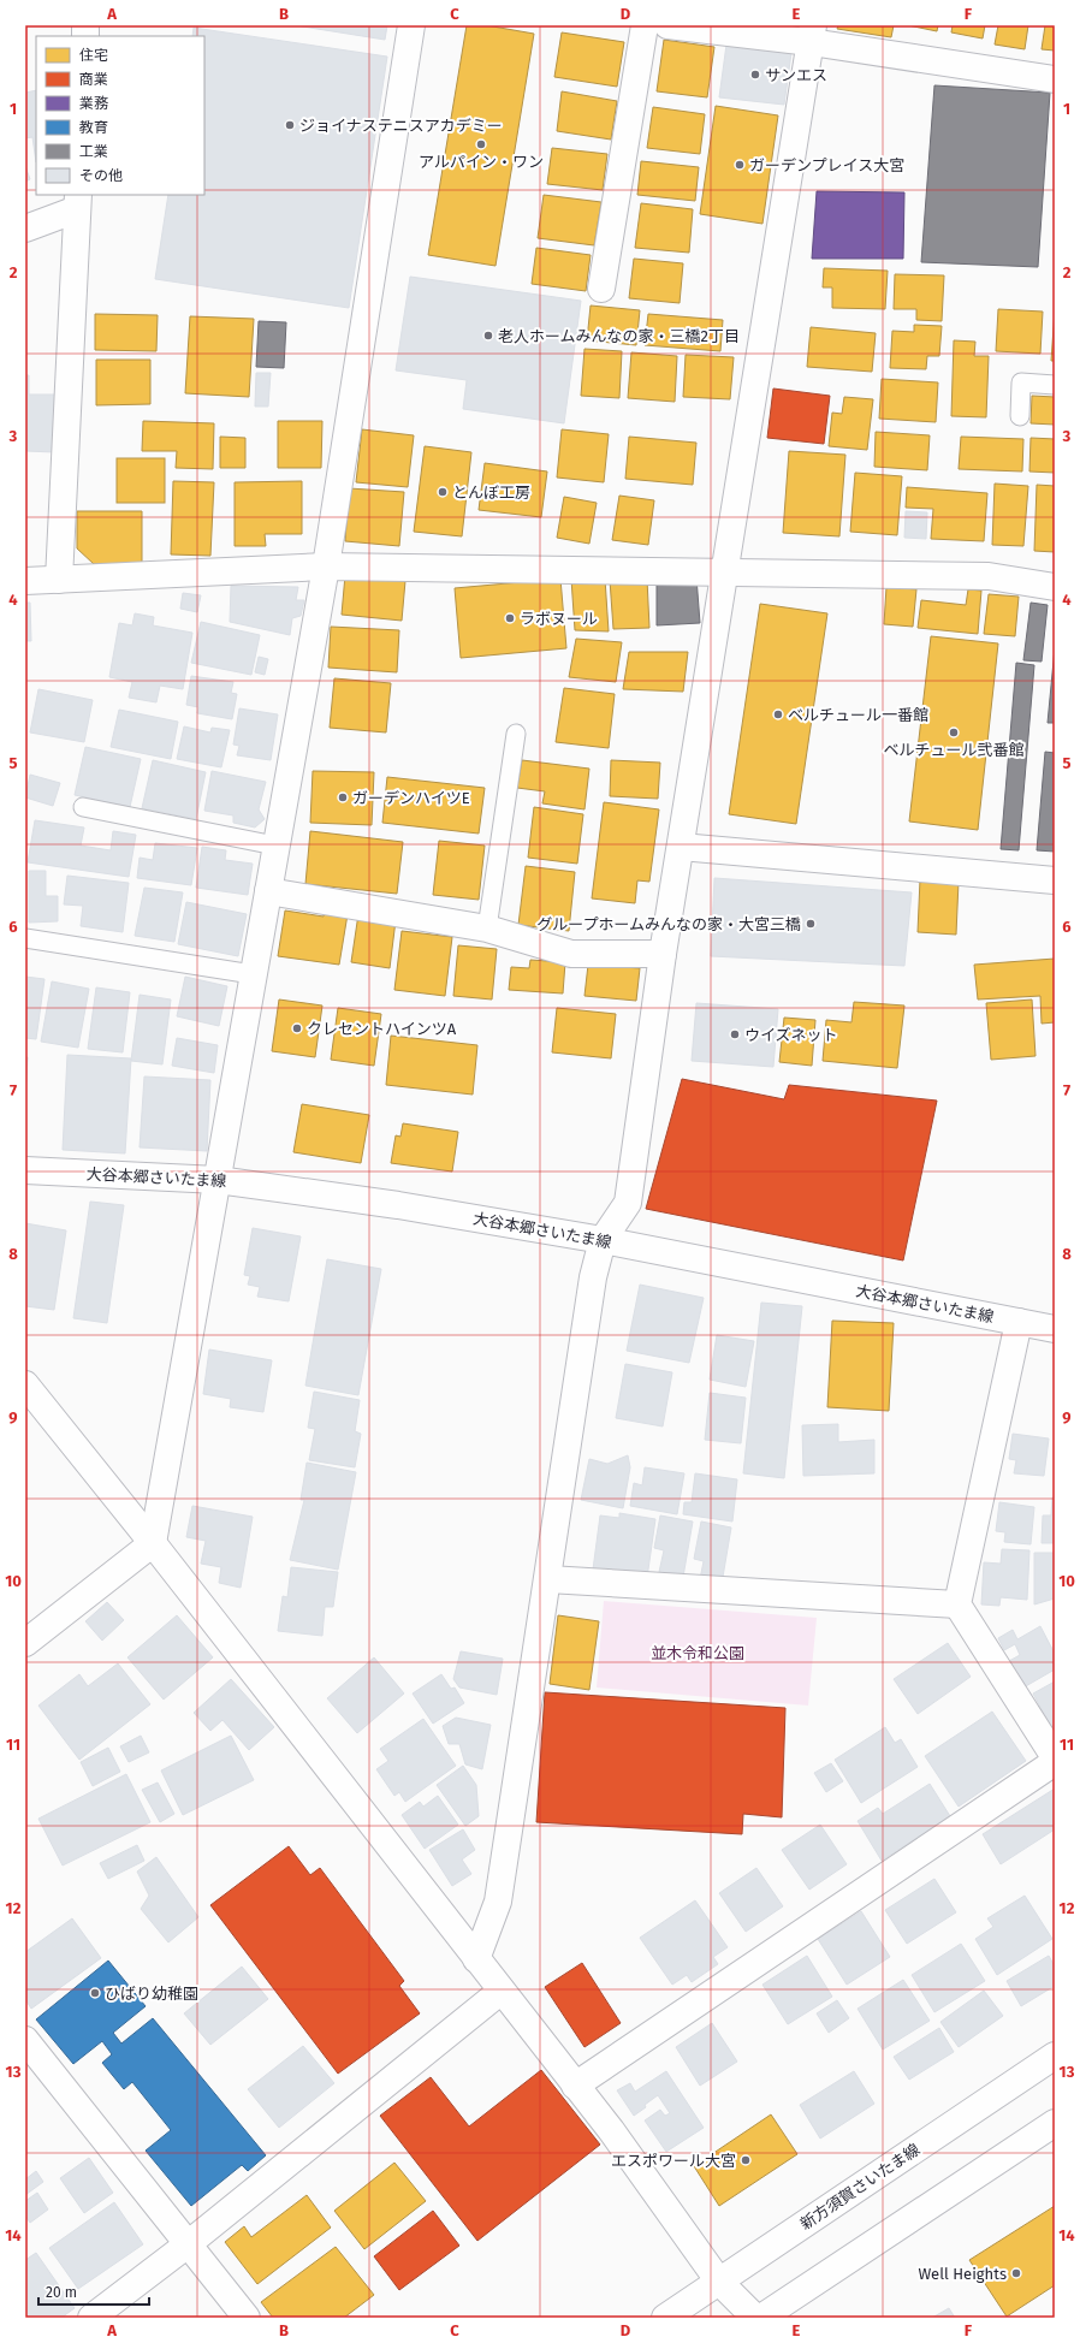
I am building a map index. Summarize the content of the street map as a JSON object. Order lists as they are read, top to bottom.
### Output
{
  "streets": {
    "street": ["大谷本郷さいたま線", "新方須賀さいたま線"]
  },
  "parks": ["並木令和公園"],
  "places": [
    "サンエス",
    "ジョイナステニスアカデミー",
    "アルパイン・ワン",
    "ガーデンプレイス大宮",
    "老人ホームみんなの家・三橋2丁目",
    "とんぼ工房",
    "ラボヌール",
    "ベルチュール一番館",
    "ベルチュール弐番館",
    "ガーデンハイツE",
    "グループホームみんなの家・大宮三橋",
    "クレセントハインツA",
    "ウイズネット",
    "ひばり幼稚園",
    "エスポワール大宮",
    "Well Heights"
  ],
  "legend": [
    "住宅",
    "商業",
    "業務",
    "教育",
    "工業",
    "その他"
  ],
  "scale_bar": "20 m",
  "grid": {
    "columns": [
      "A",
      "B",
      "C",
      "D",
      "E",
      "F"
    ],
    "rows": [
      "1",
      "2",
      "3",
      "4",
      "5",
      "6",
      "7",
      "8",
      "9",
      "10",
      "11",
      "12",
      "13",
      "14"
    ]
  }
}
